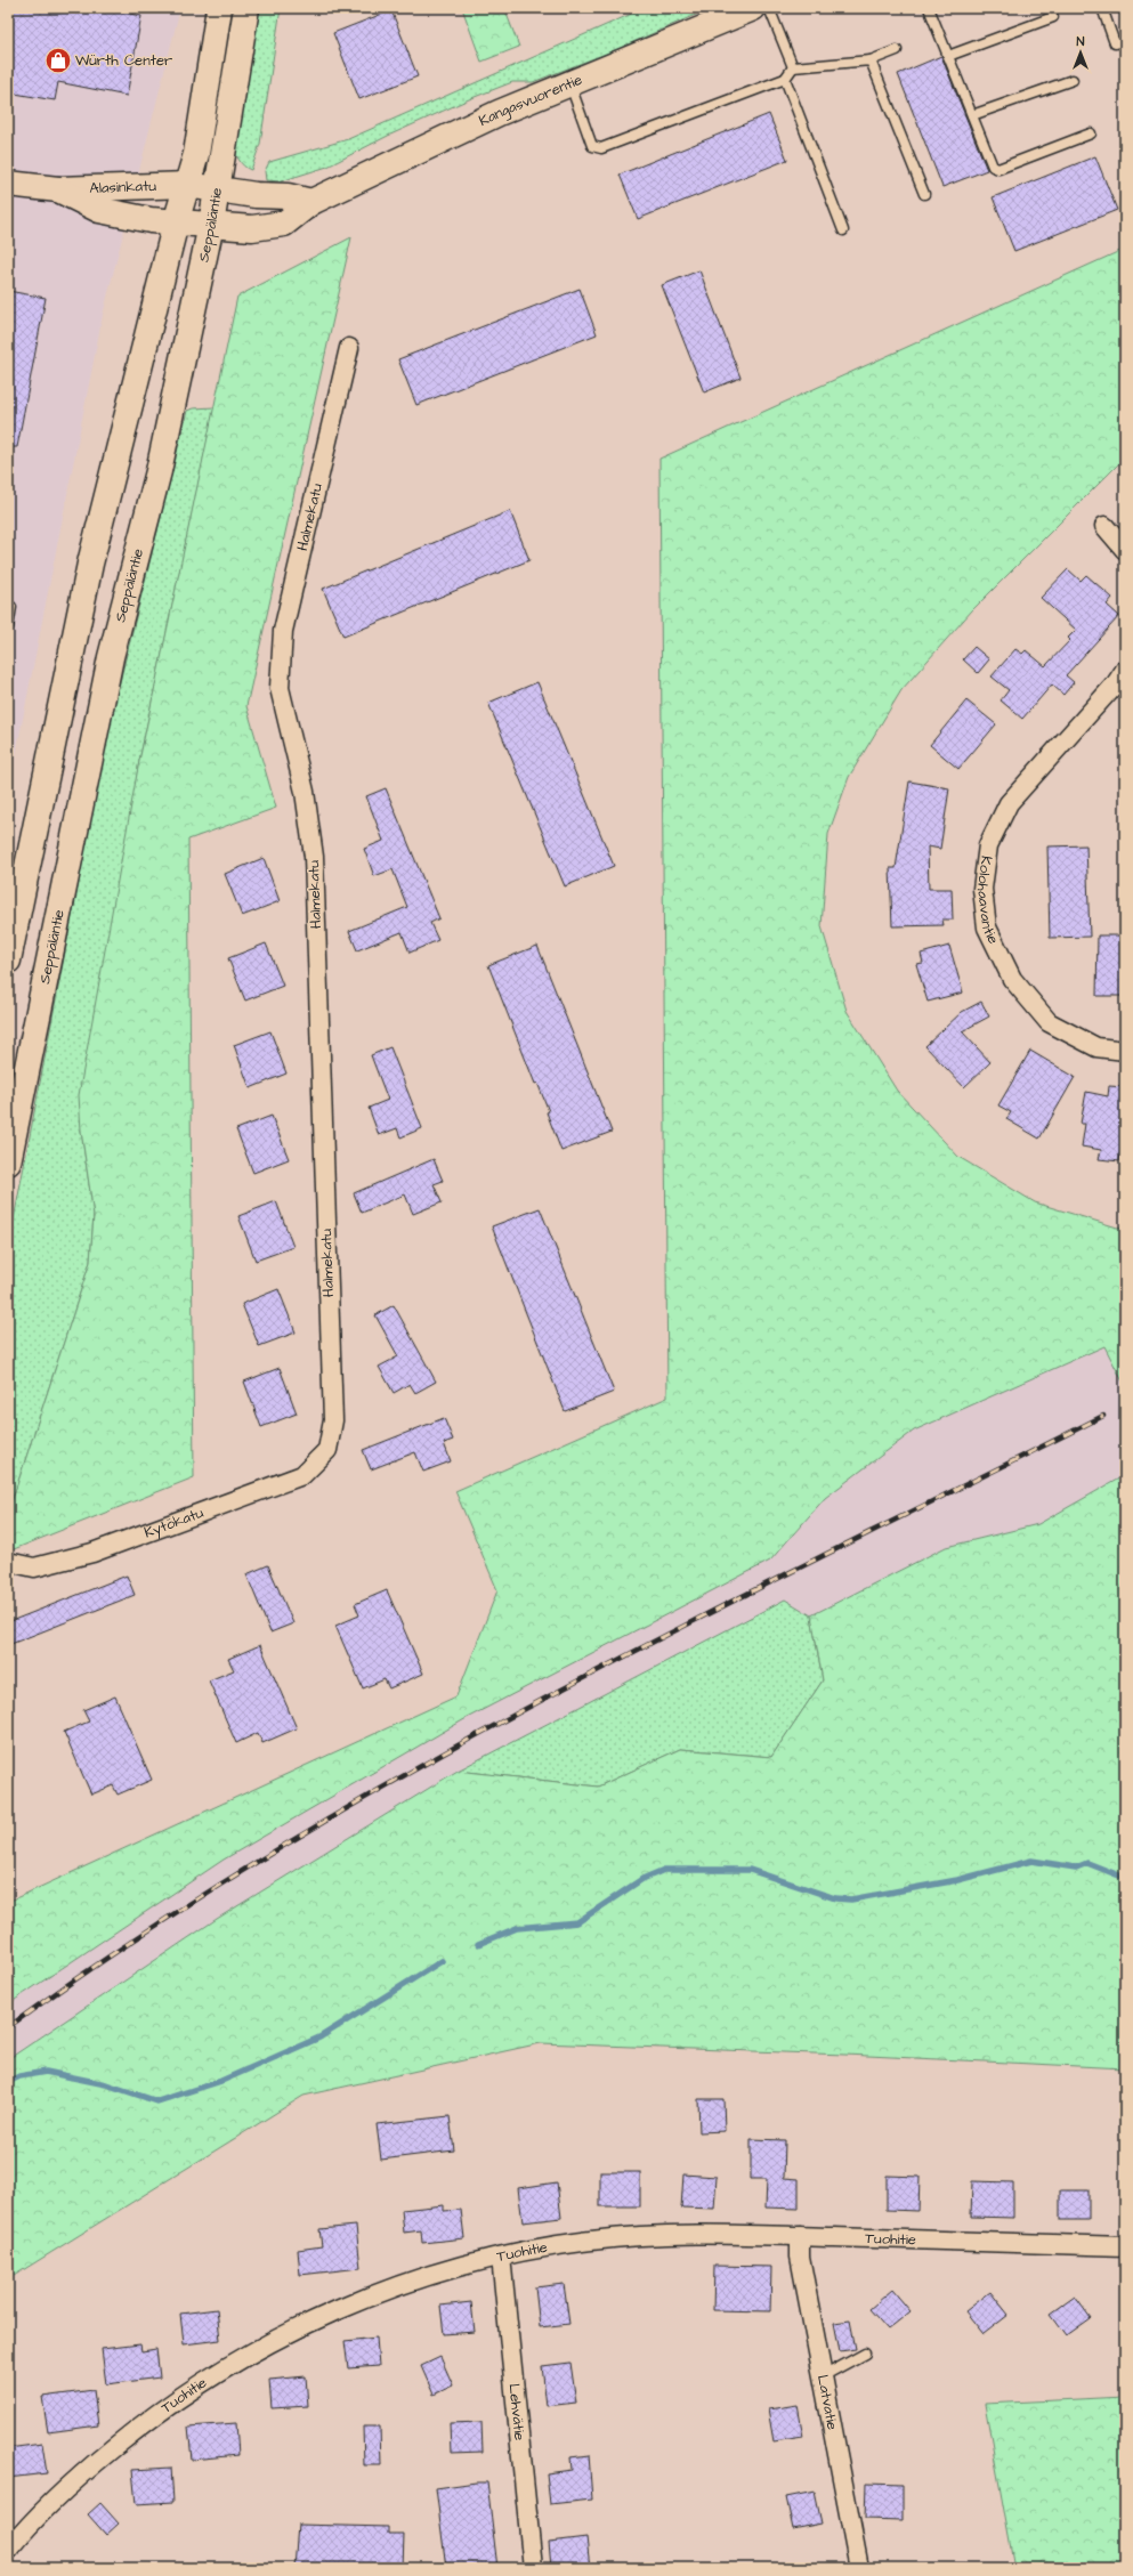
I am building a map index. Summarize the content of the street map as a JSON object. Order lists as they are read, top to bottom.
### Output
{
  "streets": {
    "main road": ["Kangasvuorentie", "Alasinkatu", "Seppäläntie"],
    "street": [
      "Halmekatu",
      "Kolohaavantie",
      "Kytökatu",
      "Tuohitie",
      "Latvatie",
      "Lehvätie"
    ]
  },
  "crossings": [
    ["Kangasvuorentie", "Alasinkatu"],
    ["Kangasvuorentie", "Seppäläntie"],
    ["Alasinkatu", "Seppäläntie"],
    ["Halmekatu", "Kytökatu"],
    ["Tuohitie", "Latvatie"],
    ["Tuohitie", "Lehvätie"]
  ],
  "places": {
    "shop": ["Würth Center"]
  },
  "north": "top"
}
